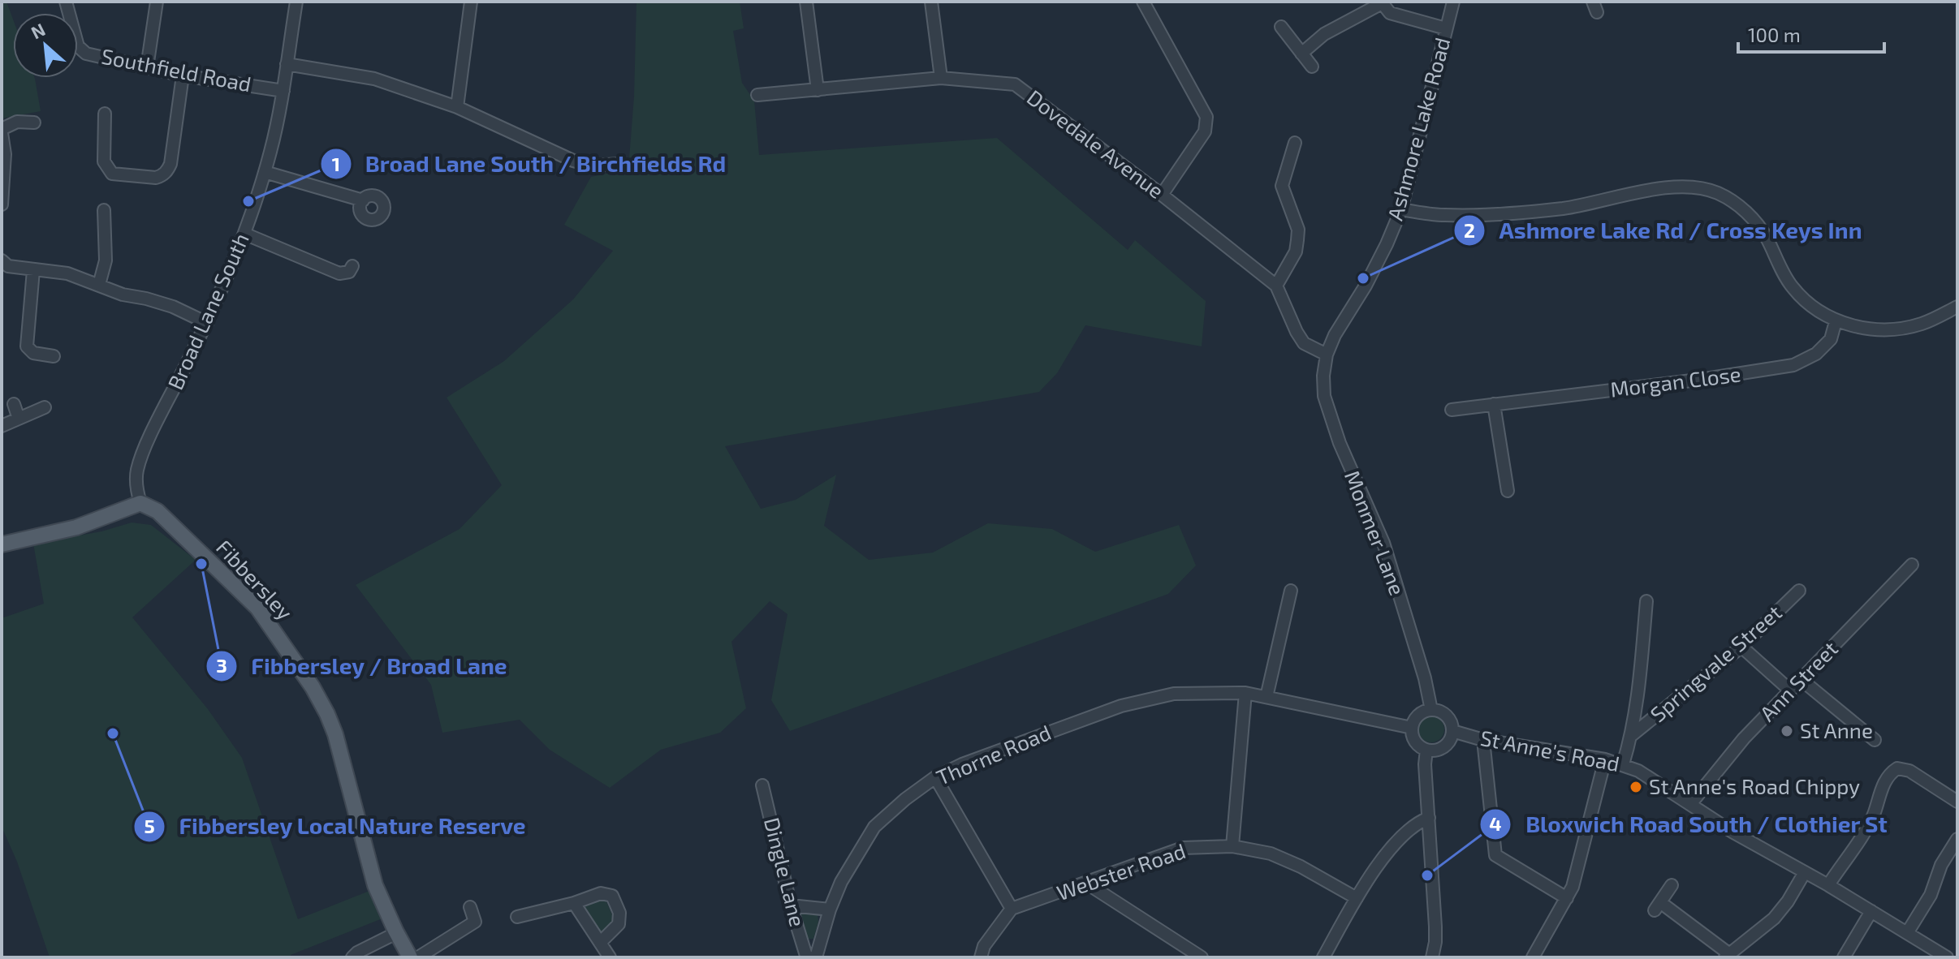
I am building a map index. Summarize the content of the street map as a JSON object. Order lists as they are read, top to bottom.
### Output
{
  "streets": {
    "main road": ["Fibbersley"],
    "street": [
      "Southfield Road",
      "Ashmore Lake Road",
      "Dovedale Avenue",
      "Broad Lane South",
      "Morgan Close",
      "Monmer Lane",
      "Springvale Street",
      "Ann Street",
      "St Anne's Road",
      "Thorne Road",
      "Dingle Lane",
      "Webster Road"
    ]
  },
  "crossings": [
    ["Southfield Road", "Broad Lane South"],
    ["Ashmore Lake Road", "Dovedale Avenue"],
    ["Ashmore Lake Road", "Monmer Lane"],
    ["Broad Lane South", "Fibbersley"],
    ["Monmer Lane", "St Anne's Road"],
    ["Monmer Lane", "Thorne Road"],
    ["Ann Street", "St Anne's Road"],
    ["St Anne's Road", "Thorne Road"]
  ],
  "places": [
    "Broad Lane South / Birchfields Rd",
    "Ashmore Lake Rd / Cross Keys Inn",
    "Fibbersley / Broad Lane",
    "St Anne",
    "Fibbersley Local Nature Reserve",
    "St Anne's Road Chippy",
    "Bloxwich Road South / Clothier St"
  ],
  "scale_bar": "100 m",
  "north": "top left"
}
